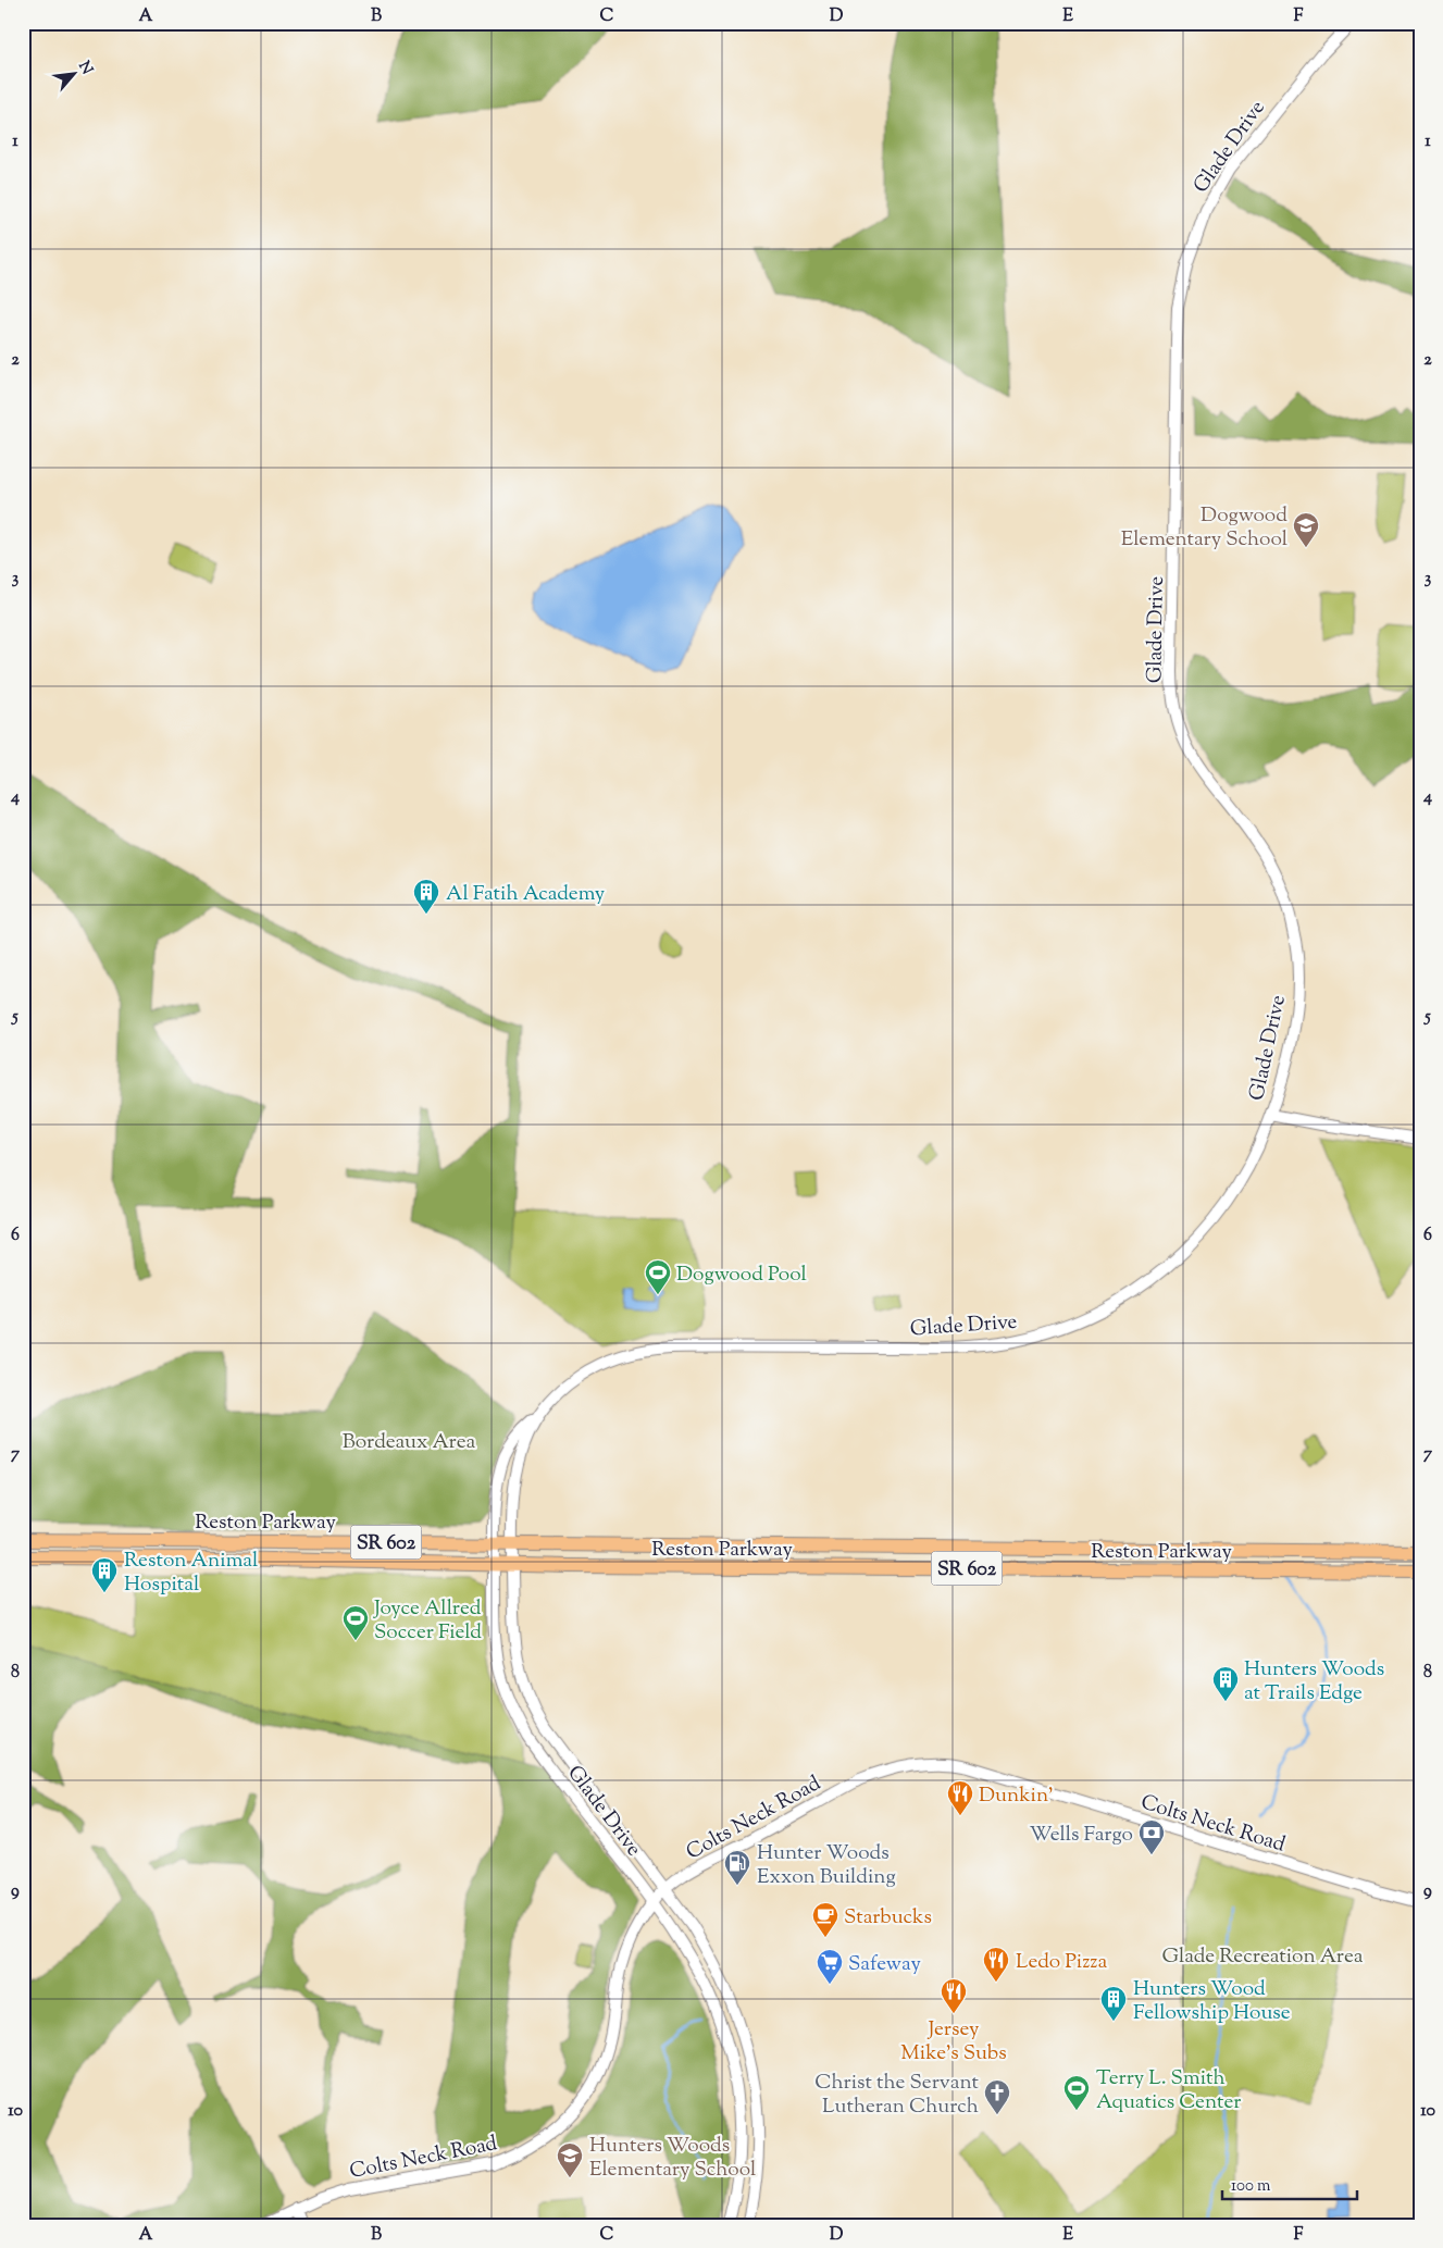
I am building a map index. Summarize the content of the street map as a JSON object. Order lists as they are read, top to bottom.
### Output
{
  "streets": {
    "main road": ["Reston Parkway", "SR 602"],
    "street": ["Glade Drive", "Colts Neck Road"]
  },
  "crossings": [
    ["Glade Drive", "Reston Parkway"],
    ["Glade Drive", "Colts Neck Road"]
  ],
  "parks": ["Bordeaux Area", "Glade Recreation Area"],
  "places": {
    "school or university": ["Dogwood Elementary School", "Hunters Woods Elementary School"],
    "building": [
      "Al Fatih Academy",
      "Reston Animal Hospital",
      "Hunters Woods at Trails Edge",
      "Hunters Wood Fellowship House"
    ],
    "sports": ["Dogwood Pool", "Joyce Allred Soccer Field", "Terry L. Smith Aquatics Center"],
    "restaurant": ["Dunkin'", "Ledo Pizza", "Jersey Mike's Subs"],
    "bank": ["Wells Fargo"],
    "fuel station": ["Hunter Woods Exxon Building"],
    "cafe": ["Starbucks"],
    "supermarket": ["Safeway"],
    "church": ["Christ the Servant Lutheran Church"]
  },
  "scale_bar": "100 m",
  "north": "top right",
  "grid": {
    "columns": [
      "A",
      "B",
      "C",
      "D",
      "E",
      "F"
    ],
    "rows": [
      "1",
      "2",
      "3",
      "4",
      "5",
      "6",
      "7",
      "8",
      "9",
      "10"
    ]
  }
}
